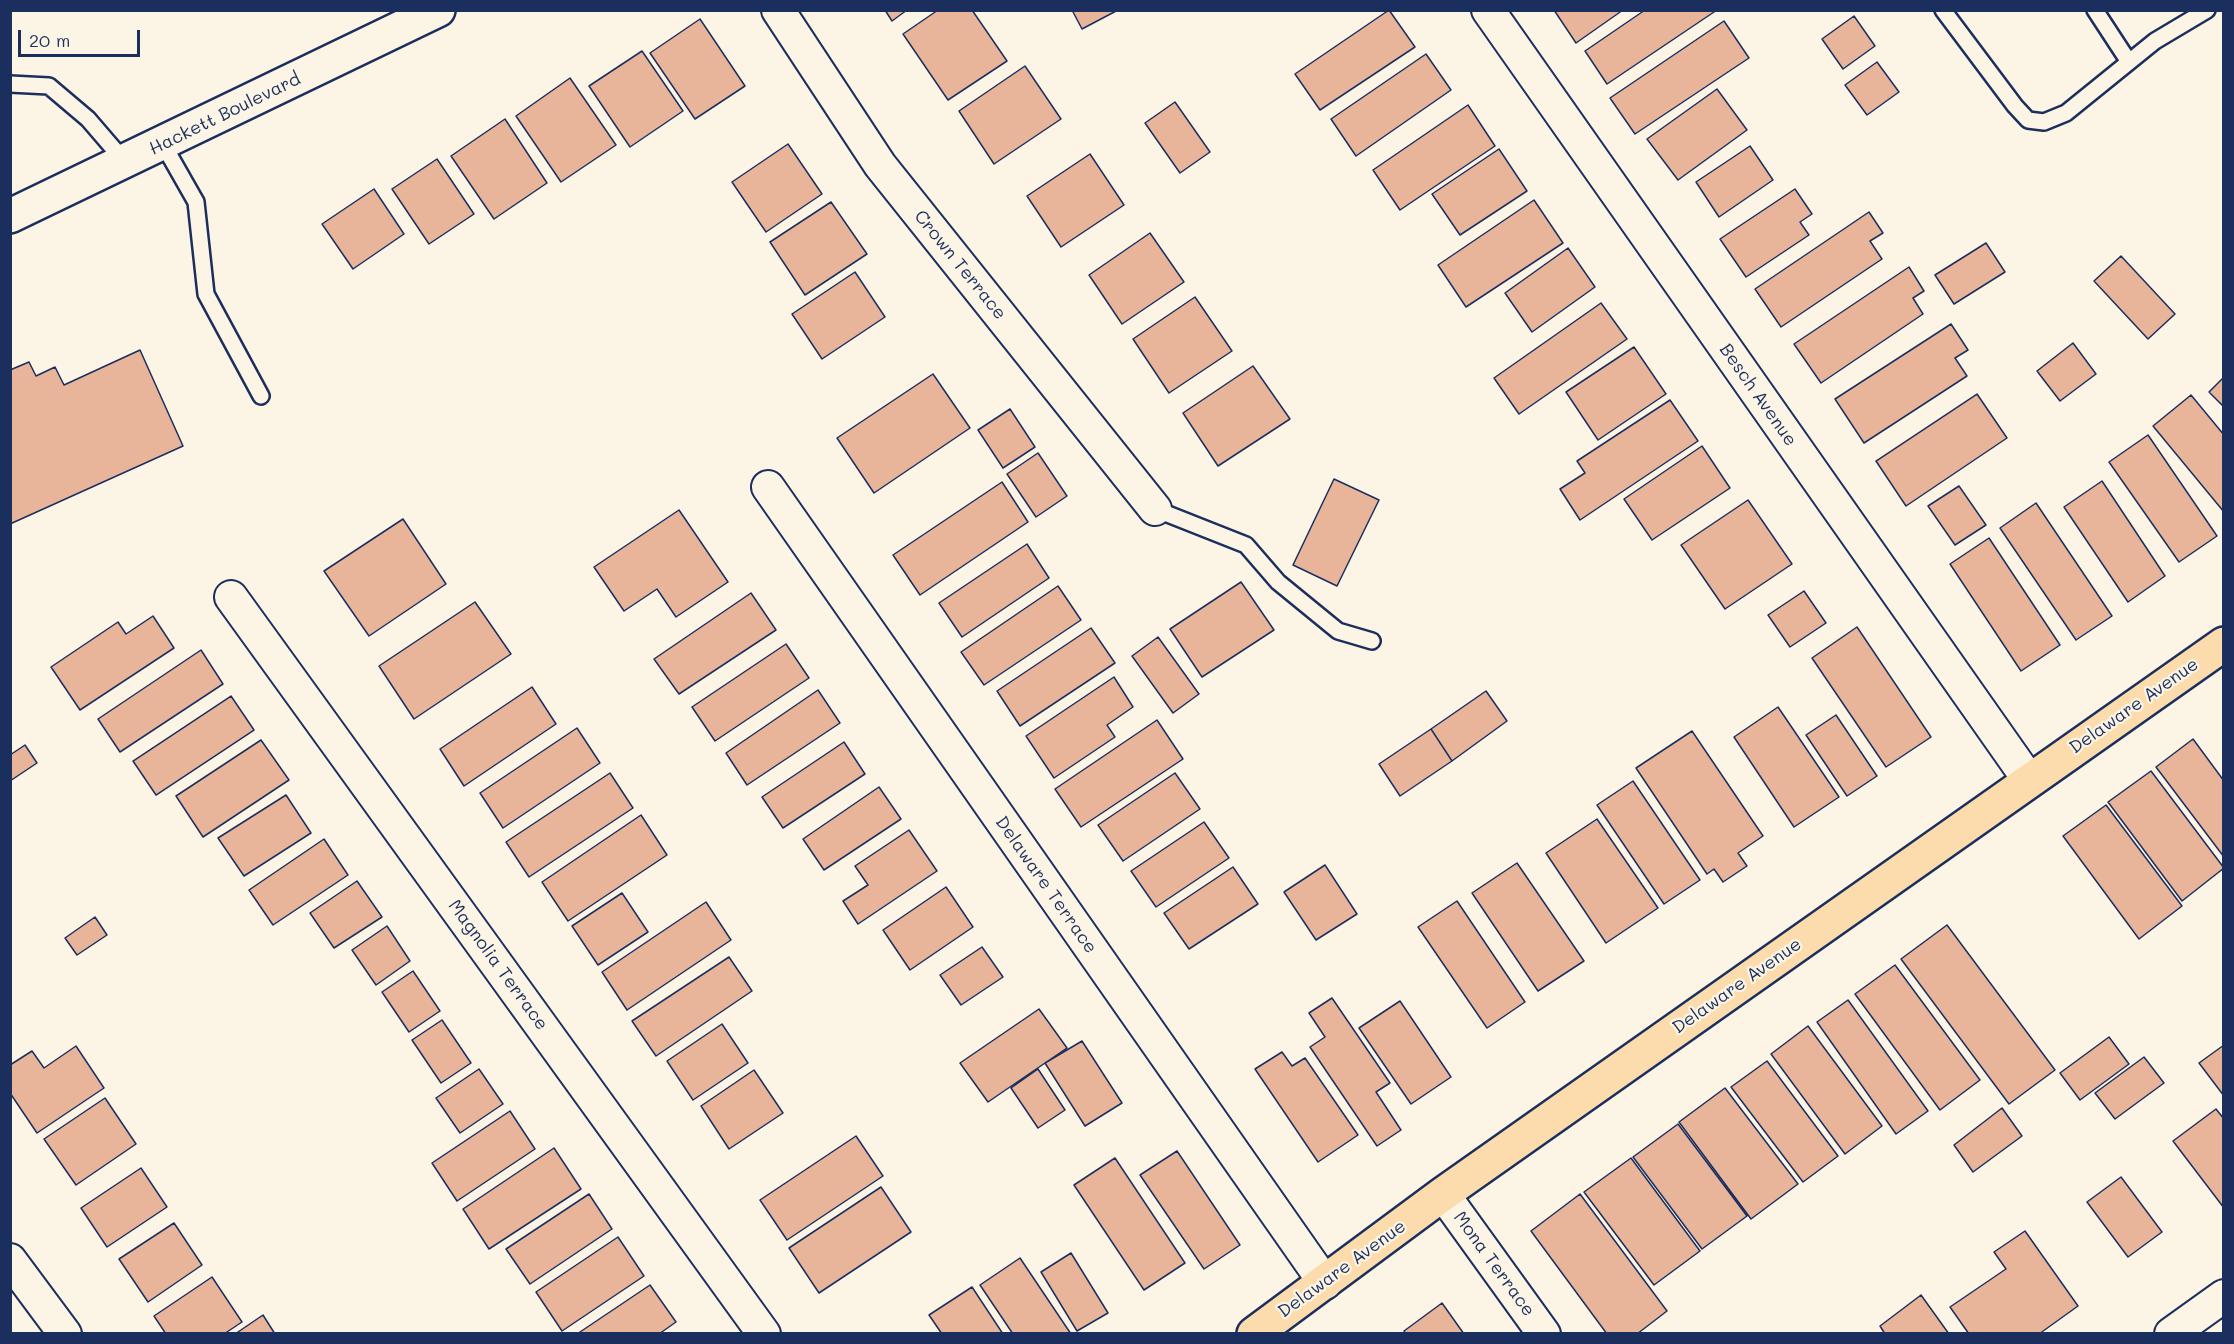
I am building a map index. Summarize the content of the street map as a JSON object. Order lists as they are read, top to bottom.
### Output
{
  "streets": {
    "main road": ["Delaware Avenue"],
    "street": [
      "Hackett Boulevard",
      "Crown Terrace",
      "Besch Avenue",
      "Delaware Terrace",
      "Magnolia Terrace",
      "Mona Terrace"
    ]
  },
  "crossings": [
    ["Besch Avenue", "Delaware Avenue"],
    ["Delaware Avenue", "Delaware Terrace"],
    ["Delaware Avenue", "Mona Terrace"]
  ],
  "scale_bar": "20 m"
}
